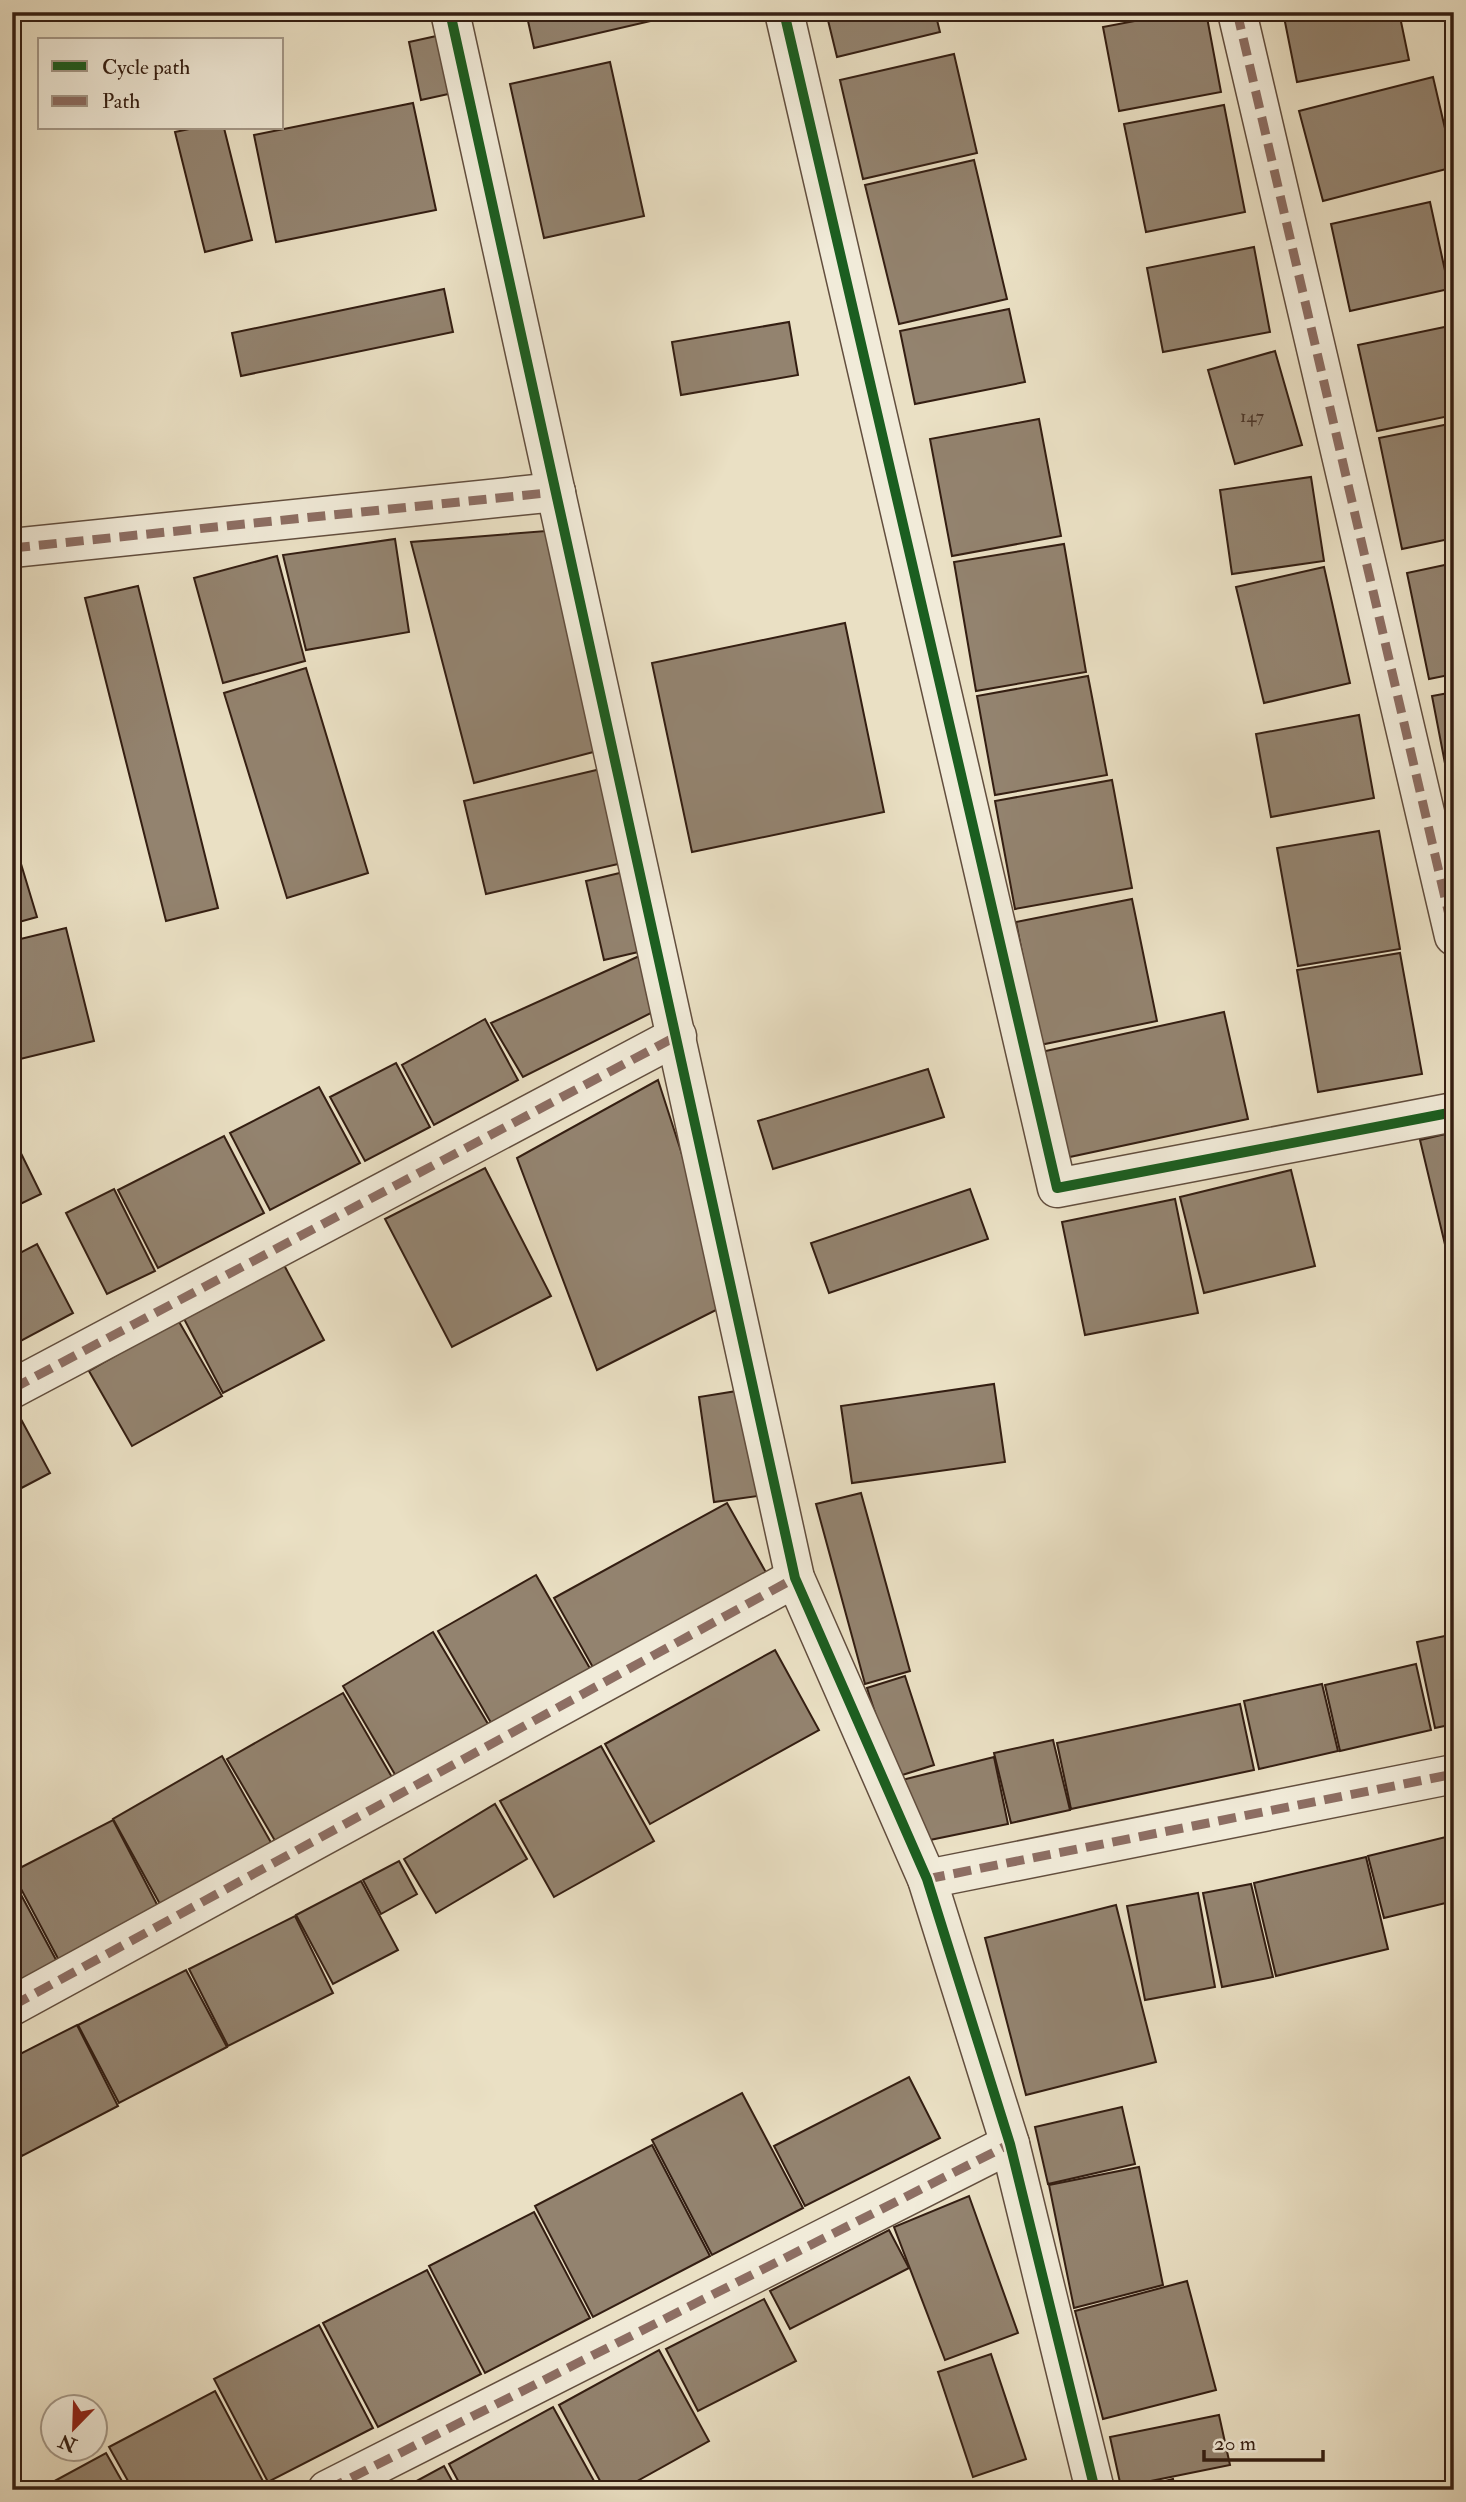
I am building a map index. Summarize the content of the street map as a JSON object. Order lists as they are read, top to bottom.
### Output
{
  "house_numbers": ["147"],
  "legend": ["Cycle path", "Path"],
  "scale_bar": "20 m",
  "north": "bottom left"
}
